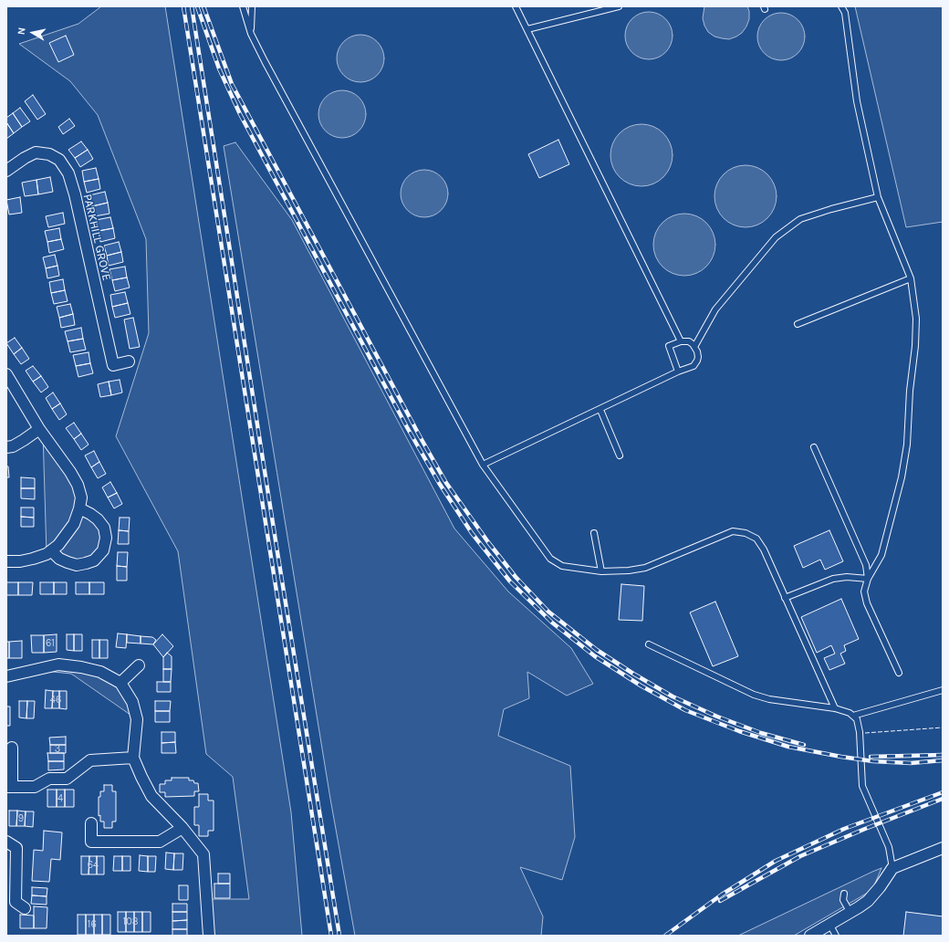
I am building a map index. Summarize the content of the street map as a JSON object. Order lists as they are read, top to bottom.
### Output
{
  "streets": {
    "street": ["PARKHILL GROVE"]
  },
  "house_numbers": [
    "61",
    "46",
    "3",
    "4",
    "9",
    "64",
    "108",
    "116"
  ],
  "north": "left"
}
